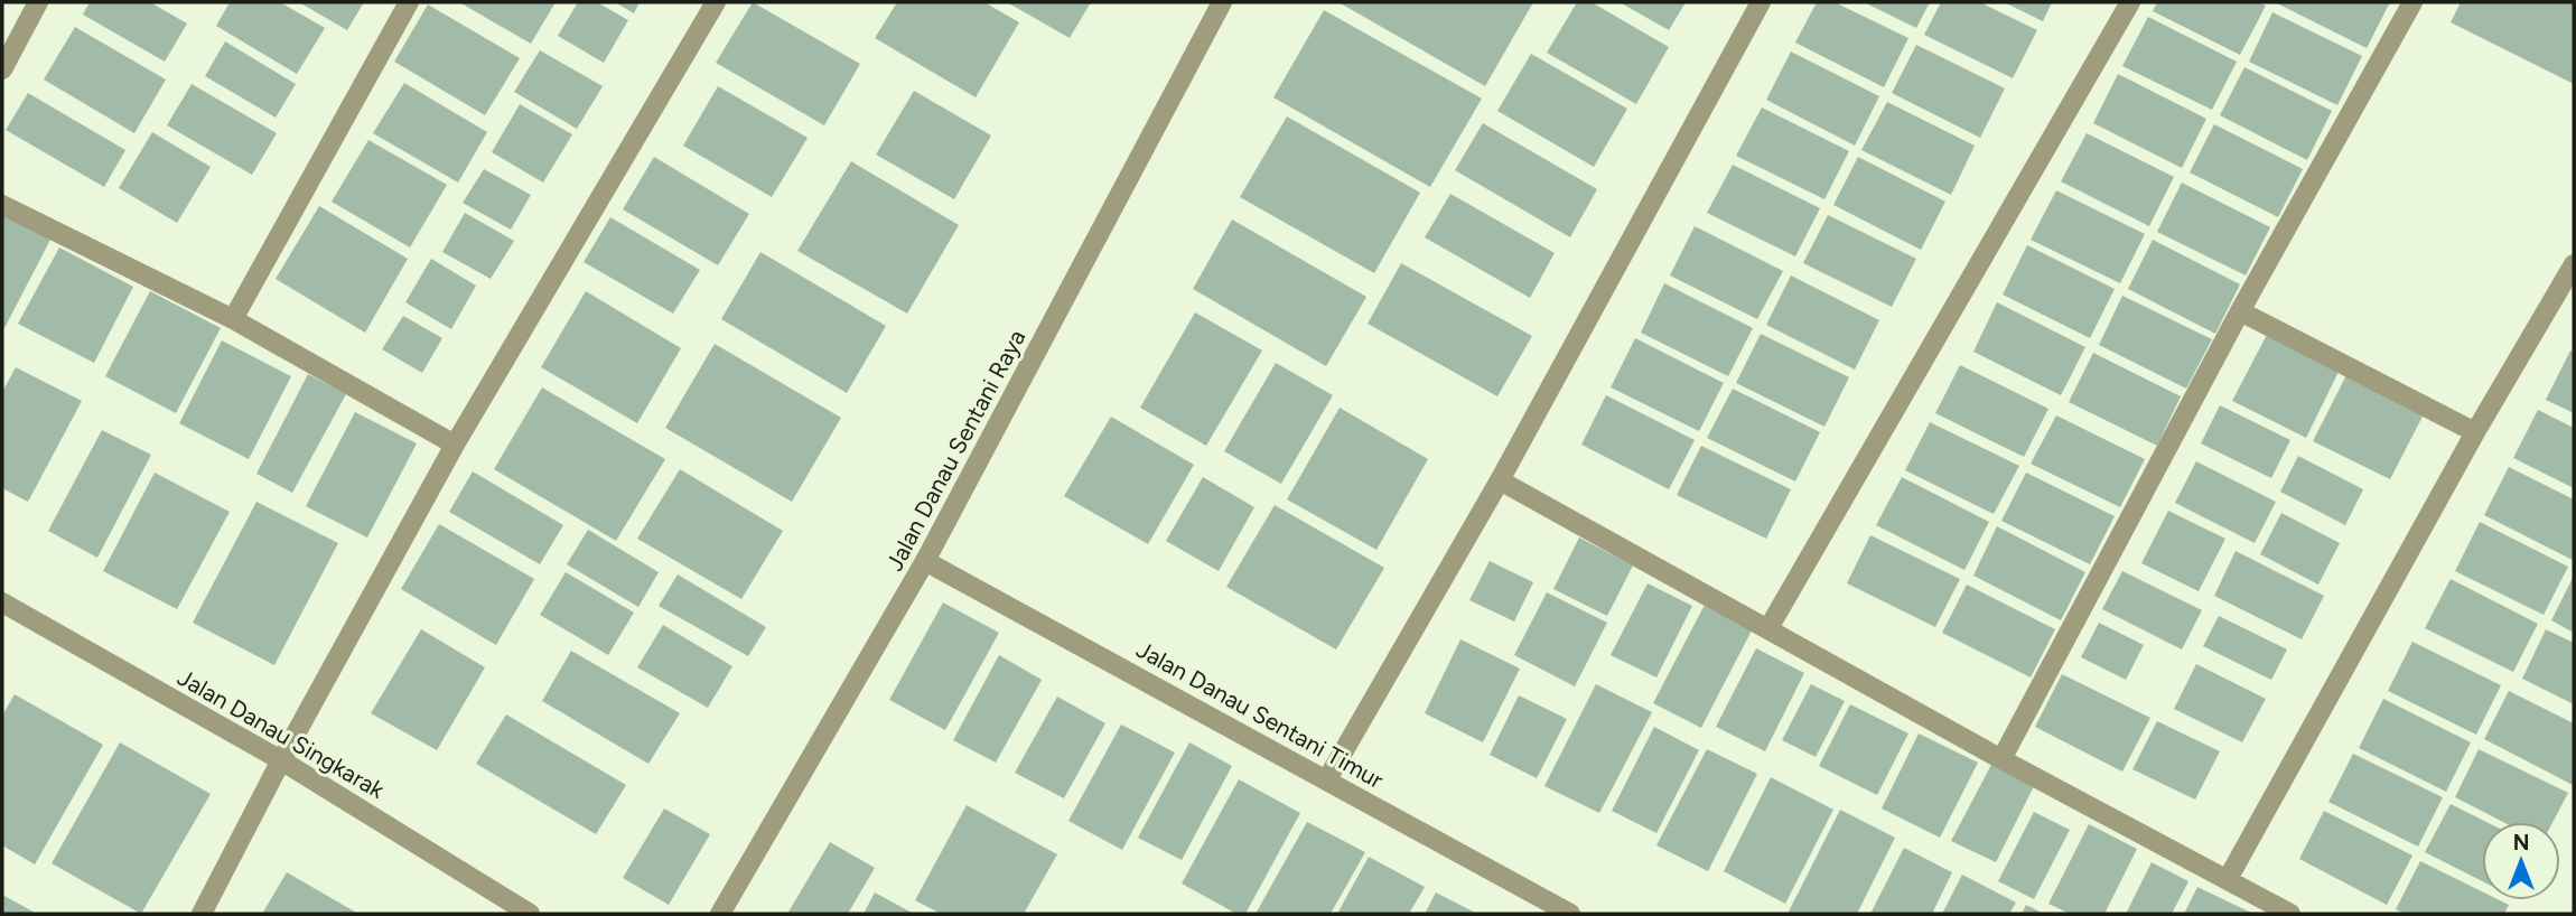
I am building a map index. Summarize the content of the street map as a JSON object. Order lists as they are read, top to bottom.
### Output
{
  "streets": {
    "street": ["Jalan Danau Sentani Raya", "Jalan Danau Sentani Timur", "Jalan Danau Singkarak"]
  },
  "crossings": [
    ["Jalan Danau Sentani Raya", "Jalan Danau Sentani Timur"]
  ],
  "north": "top"
}
